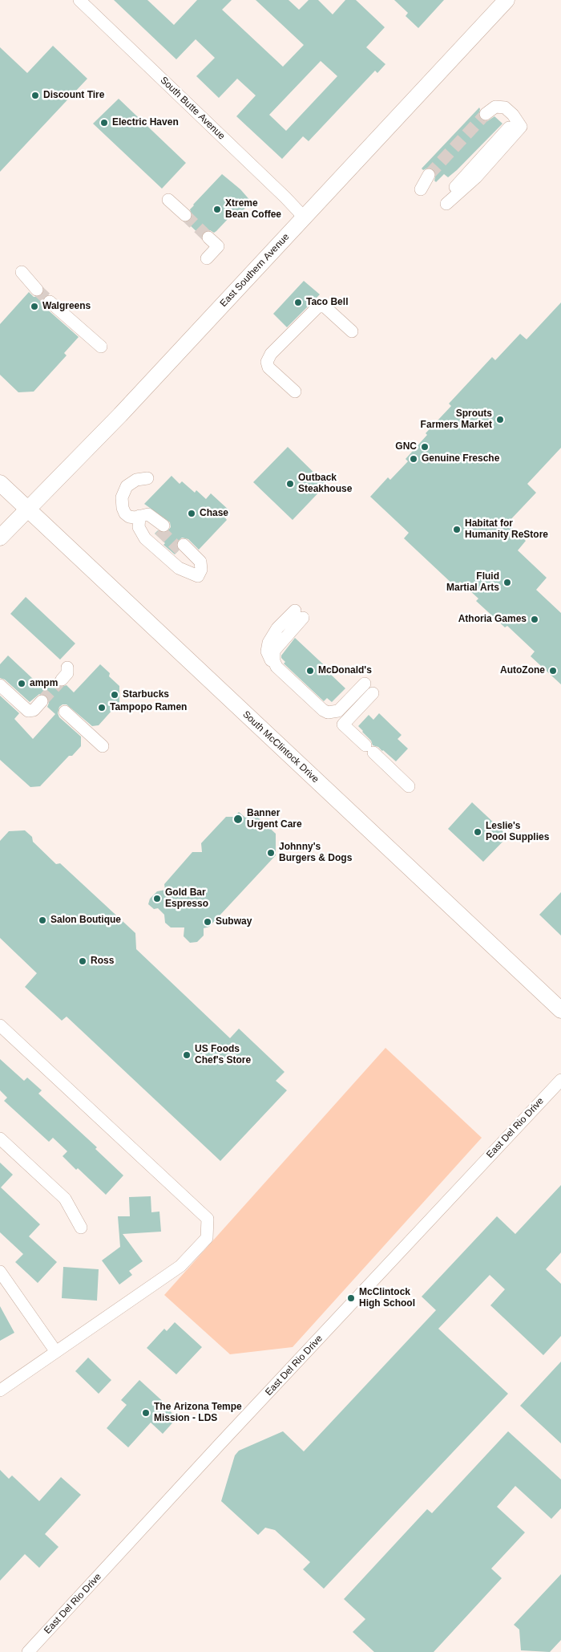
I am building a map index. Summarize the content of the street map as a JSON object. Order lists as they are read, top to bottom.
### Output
{
  "streets": {
    "main road": ["East Southern Avenue", "South McClintock Drive"],
    "street": ["South Butte Avenue", "East Del Rio Drive"]
  },
  "crossings": [
    ["South Butte Avenue", "East Southern Avenue"],
    ["East Southern Avenue", "South McClintock Drive"]
  ],
  "places": [
    "Discount Tire",
    "Electric Haven",
    "Xtreme Bean Coffee",
    "Taco Bell",
    "Walgreens",
    "Sprouts Farmers Market",
    "GNC",
    "Genuine Fresche",
    "Outback Steakhouse",
    "Chase",
    "Habitat for Humanity ReStore",
    "Fluid Martial Arts",
    "Athoria Games",
    "McDonald's",
    "AutoZone",
    "ampm",
    "Starbucks",
    "Tampopo Ramen",
    "Banner Urgent Care",
    "Leslie's Pool Supplies",
    "Johnny's Burgers & Dogs",
    "Gold Bar Espresso",
    "Salon Boutique",
    "Subway",
    "Ross",
    "US Foods Chef's Store",
    "McClintock High School",
    "The Arizona Tempe Mission - LDS"
  ]
}
